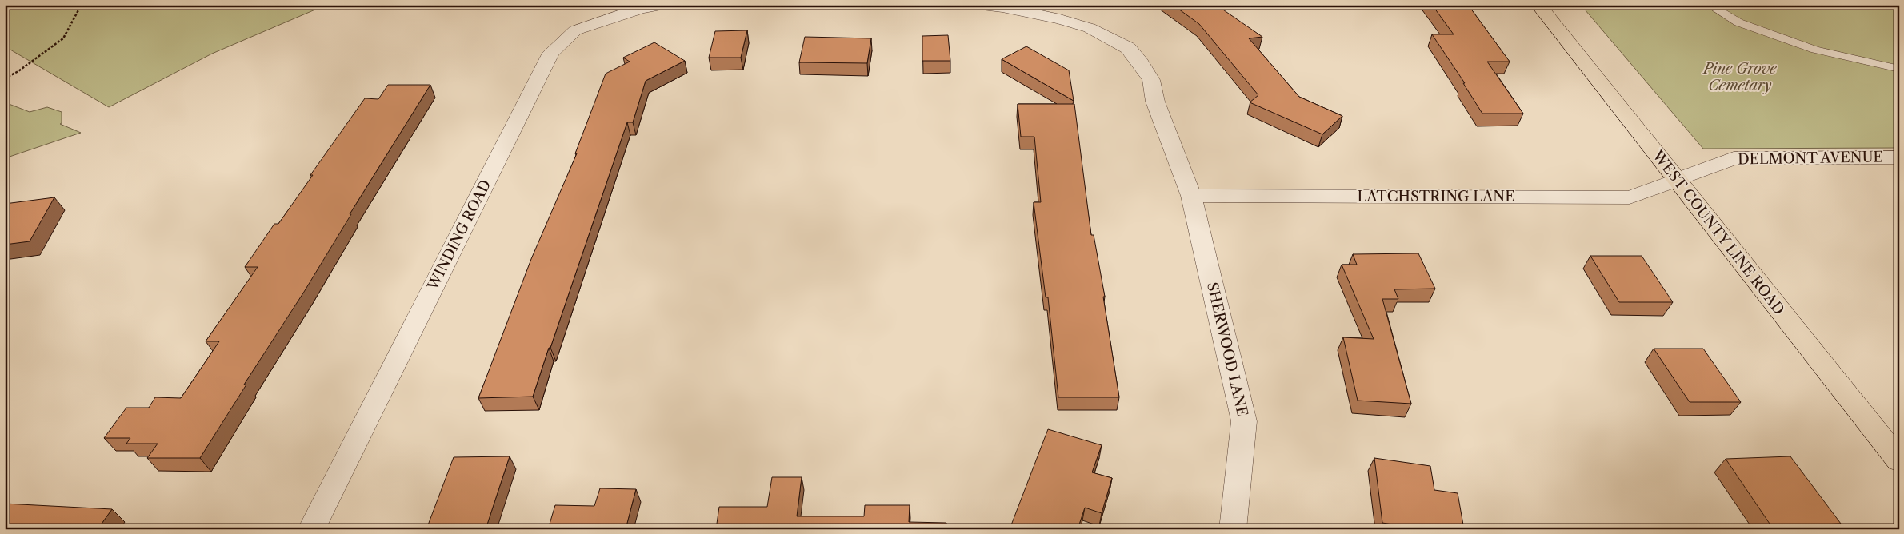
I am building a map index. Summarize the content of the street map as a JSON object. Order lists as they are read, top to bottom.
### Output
{
  "streets": {
    "main road": ["WEST COUNTY LINE ROAD"],
    "street": [
      "DELMONT AVENUE",
      "LATCHSTRING LANE",
      "WINDING ROAD",
      "SHERWOOD LANE"
    ]
  },
  "crossings": [
    ["DELMONT AVENUE", "LATCHSTRING LANE"],
    ["DELMONT AVENUE", "WEST COUNTY LINE ROAD"],
    ["LATCHSTRING LANE", "WEST COUNTY LINE ROAD"],
    ["LATCHSTRING LANE", "SHERWOOD LANE"]
  ],
  "parks": ["Pine Grove Cemetary"]
}
